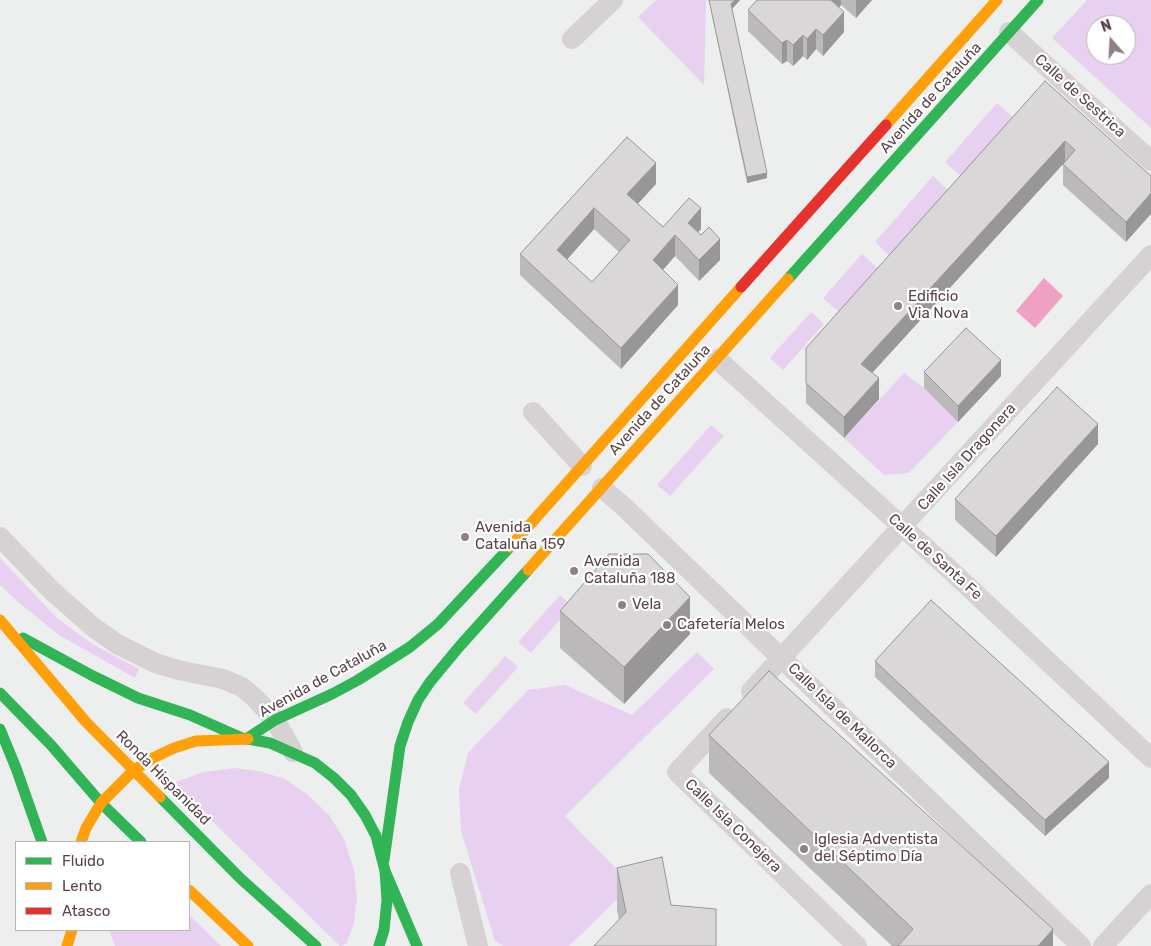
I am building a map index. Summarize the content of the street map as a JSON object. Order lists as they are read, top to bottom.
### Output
{
  "streets": {
    "main road": ["Avenida de Cataluña", "Ronda Hispanidad"],
    "street": [
      "Calle de Sestrica",
      "Calle Isla Dragonera",
      "Calle de Santa Fe",
      "Calle Isla de Mallorca",
      "Calle Isla Conejera"
    ]
  },
  "crossings": [
    ["Calle de Sestrica", "Avenida de Cataluña"],
    ["Avenida de Cataluña", "Calle de Santa Fe"],
    ["Avenida de Cataluña", "Calle Isla de Mallorca"],
    ["Avenida de Cataluña", "Ronda Hispanidad"],
    ["Calle Isla Dragonera", "Calle de Santa Fe"],
    ["Calle Isla Dragonera", "Calle Isla de Mallorca"],
    ["Calle Isla Dragonera", "Calle Isla Conejera"],
    ["Calle Isla de Mallorca", "Calle Isla Conejera"]
  ],
  "places": [
    "Edificio Via Nova",
    "Avenida Cataluña 159",
    "Avenida Cataluña 188",
    "Vela",
    "Cafetería Melos",
    "Iglesia Adventista del Séptimo Día"
  ],
  "legend": ["Fluido", "Lento", "Atasco"],
  "north": "top"
}
